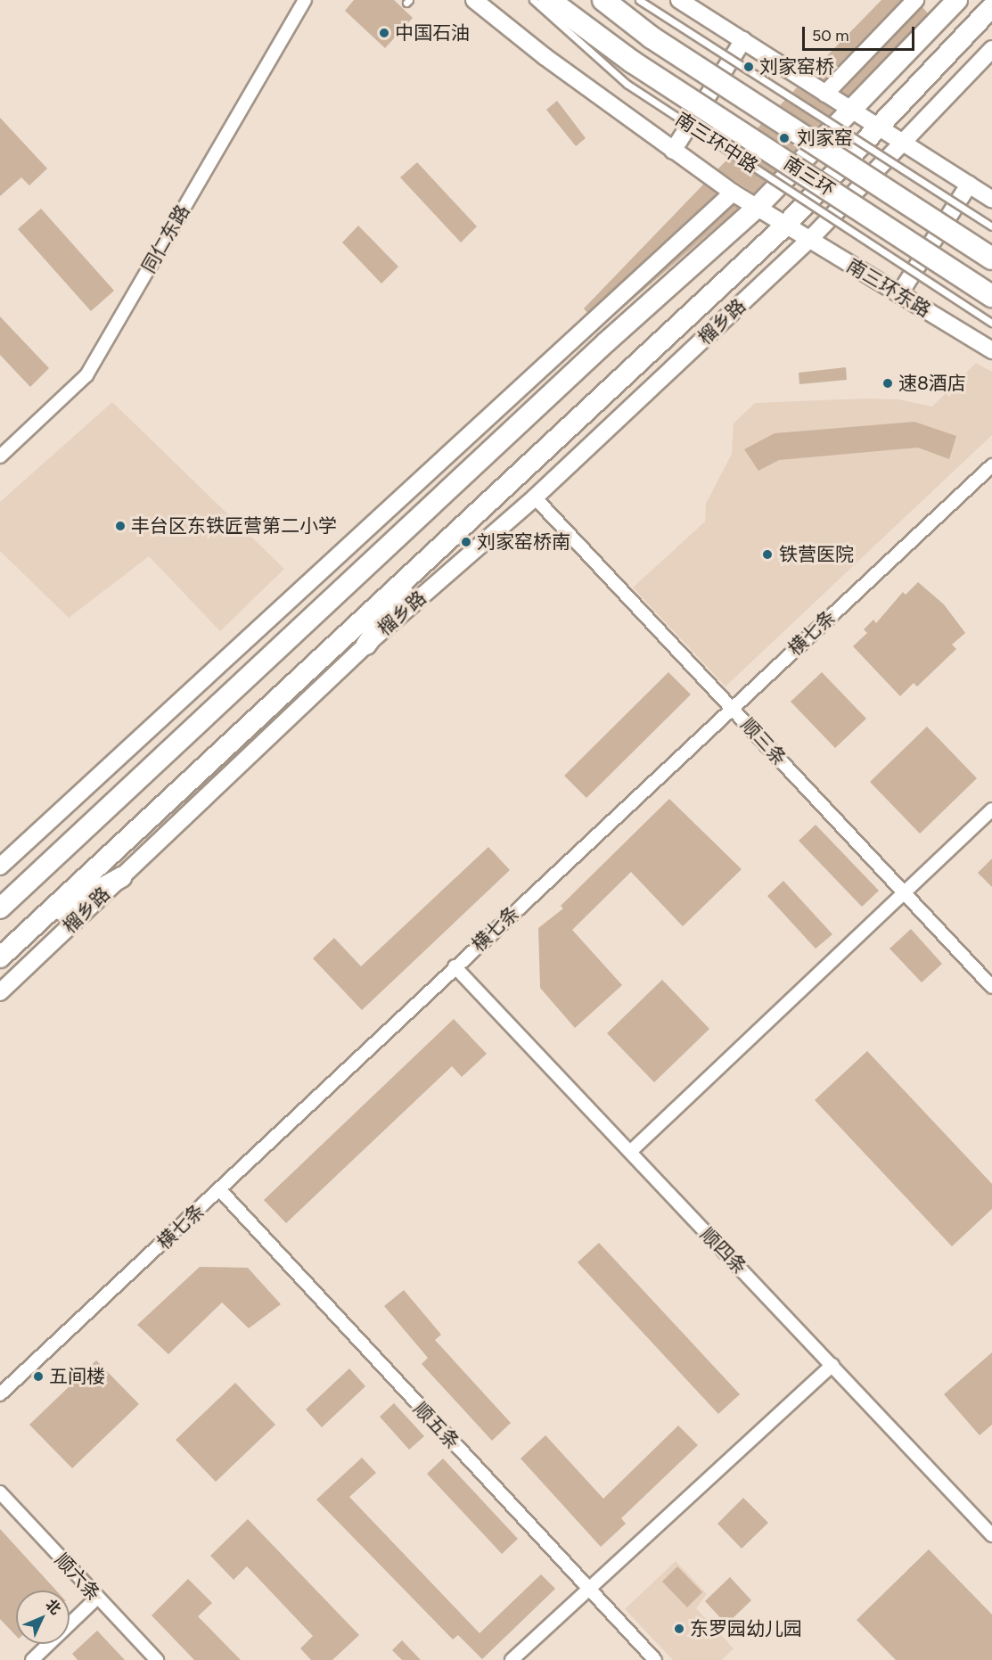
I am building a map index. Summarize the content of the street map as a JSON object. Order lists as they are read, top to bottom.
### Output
{
  "streets": {
    "highway": ["南三环"],
    "main road": ["榴乡路"],
    "street": [
      "南三环中路",
      "同仁东路",
      "南三环东路",
      "横七条",
      "顺三条",
      "顺四条",
      "顺五条",
      "顺六条"
    ]
  },
  "crossings": [
    ["南三环中路", "南三环东路"],
    ["南三环中路", "榴乡路"],
    ["南三环东路", "榴乡路"],
    ["榴乡路", "顺三条"],
    ["横七条", "顺三条"],
    ["横七条", "顺四条"],
    ["横七条", "顺五条"]
  ],
  "places": [
    "中国石油",
    "刘家窑桥",
    "刘家窑",
    "速8酒店",
    "丰台区东铁匠营第二小学",
    "刘家窑桥南",
    "铁营医院",
    "五间楼",
    "东罗园幼儿园"
  ],
  "scale_bar": "50 m",
  "north": "top right"
}
